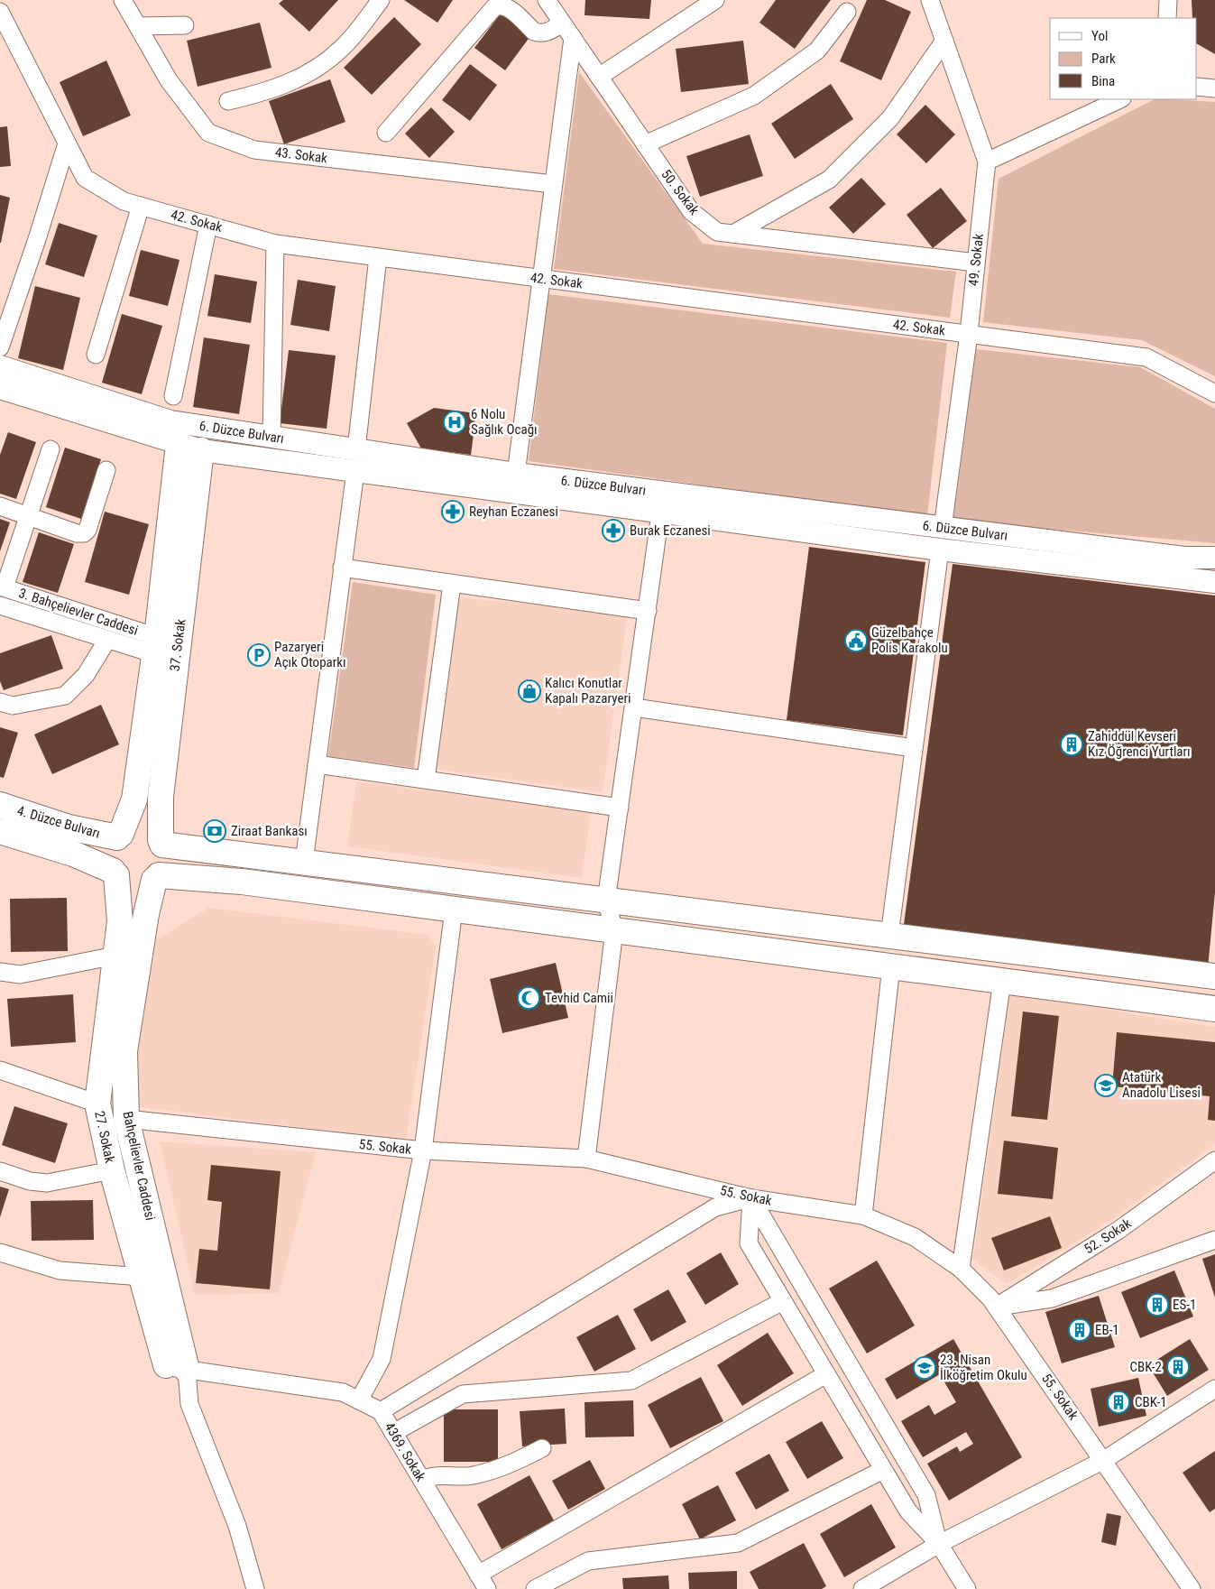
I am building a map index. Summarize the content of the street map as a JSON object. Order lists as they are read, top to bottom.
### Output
{
  "streets": {
    "main road": [
      "37. Sokak",
      "4. Düzce Bulvarı",
      "27. Sokak",
      "Bahçelievler Caddesi"
    ],
    "street": [
      "43. Sokak",
      "50. Sokak",
      "42. Sokak",
      "49. Sokak",
      "6. Düzce Bulvarı",
      "3. Bahçelievler Caddesi",
      "55. Sokak",
      "52. Sokak",
      "4369. Sokak"
    ]
  },
  "crossings": [
    ["50. Sokak", "49. Sokak"],
    ["42. Sokak", "49. Sokak"],
    ["49. Sokak", "6. Düzce Bulvarı"],
    ["6. Düzce Bulvarı", "37. Sokak"],
    ["37. Sokak", "4. Düzce Bulvarı"],
    ["37. Sokak", "27. Sokak"],
    ["37. Sokak", "Bahçelievler Caddesi"],
    ["4. Düzce Bulvarı", "27. Sokak"],
    ["4. Düzce Bulvarı", "Bahçelievler Caddesi"],
    ["27. Sokak", "Bahçelievler Caddesi"],
    ["27. Sokak", "4369. Sokak"],
    ["55. Sokak", "Bahçelievler Caddesi"],
    ["55. Sokak", "52. Sokak"],
    ["Bahçelievler Caddesi", "4369. Sokak"]
  ],
  "places": {
    "hospital": ["6 Nolu Sağlık Ocağı"],
    "pharmacy": ["Reyhan Eczanesi", "Burak Eczanesi"],
    "public building": ["Güzelbahçe Polis Karakolu"],
    "parking": ["Pazaryeri Açık Otoparkı"],
    "shop": ["Kalıcı Konutlar Kapalı Pazaryeri"],
    "building": [
      "Zahiddül Kevseri Kız Öğrenci Yurtları",
      "ES-1",
      "EB-1",
      "CBK-2",
      "CBK-1"
    ],
    "bank": ["Ziraat Bankası"],
    "mosque": ["Tevhid Camii"],
    "school or university": ["Atatürk Anadolu Lisesi", "23. Nisan İlköğretim Okulu"]
  },
  "legend": ["Yol", "Park", "Bina"]
}
